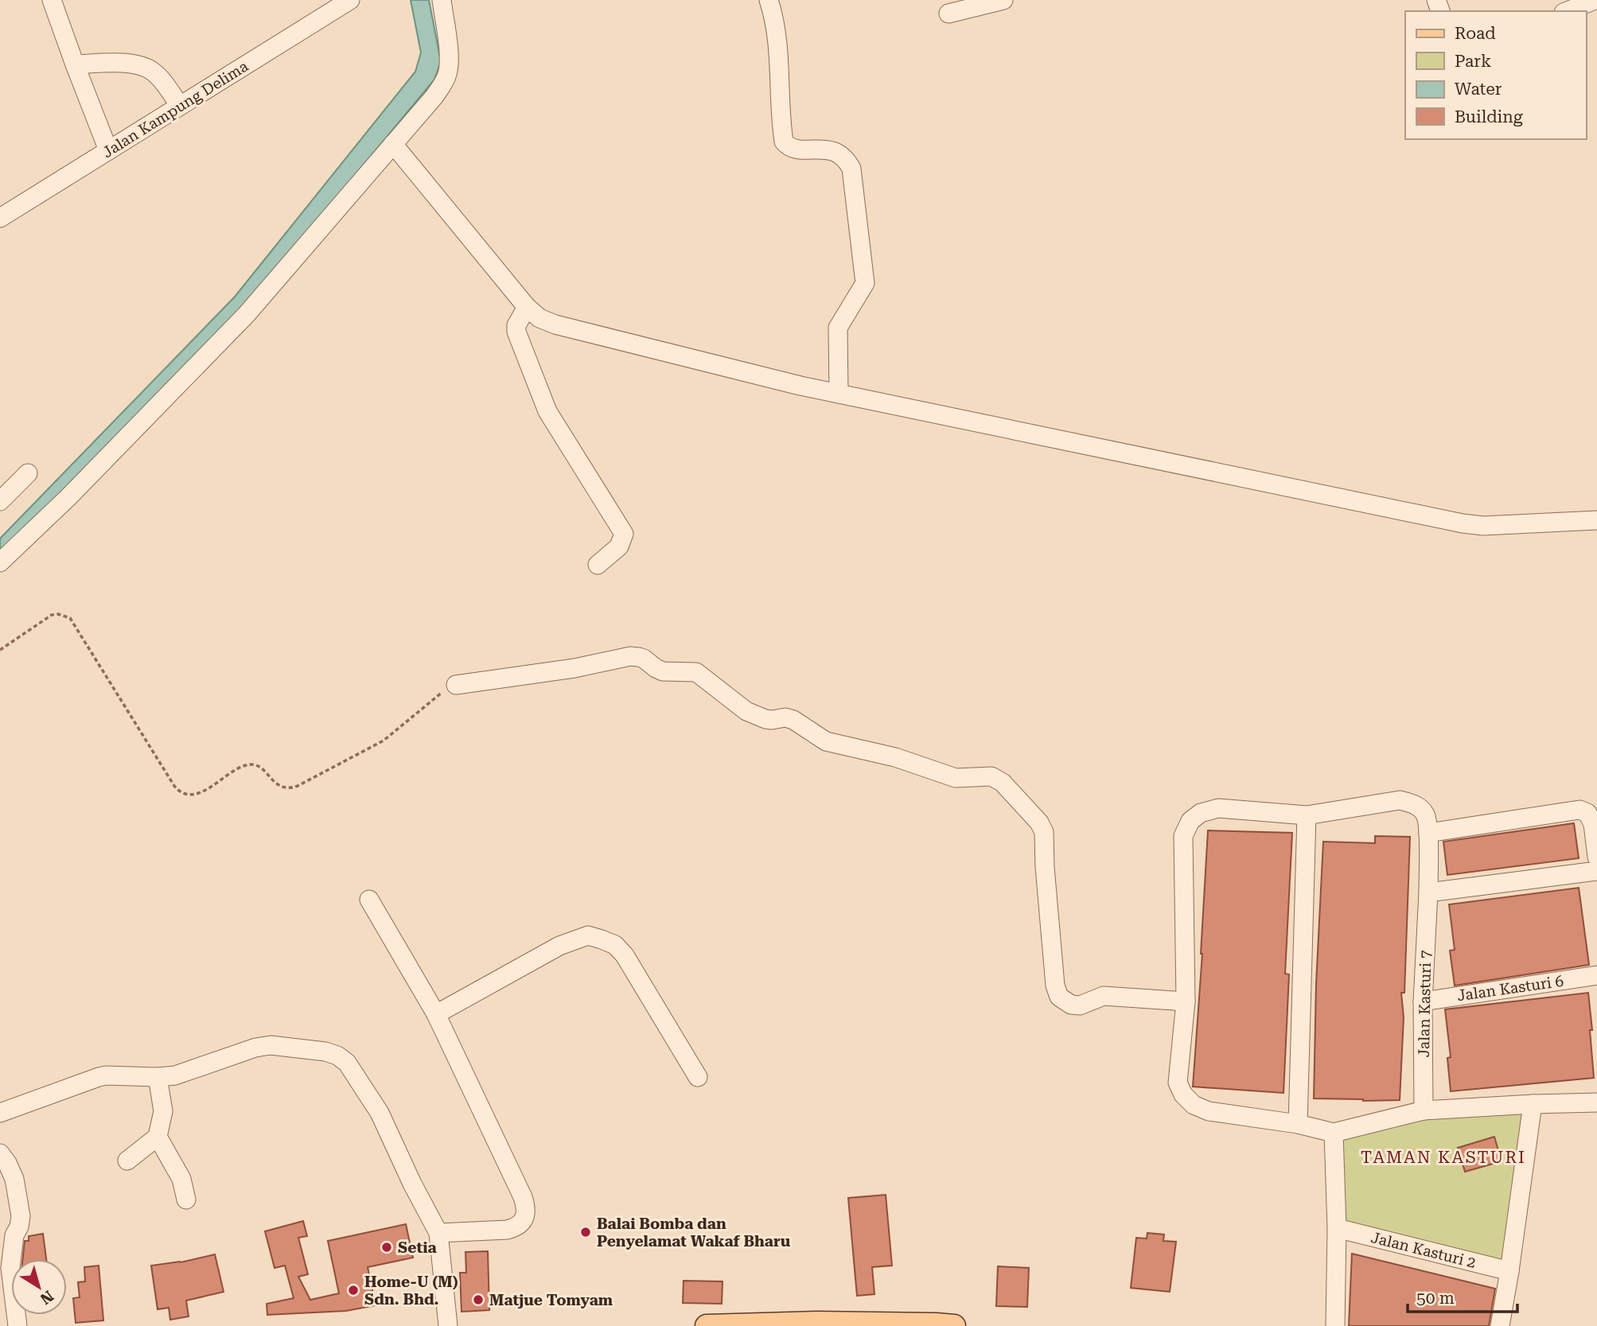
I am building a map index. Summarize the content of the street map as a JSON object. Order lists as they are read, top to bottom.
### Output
{
  "streets": {
    "street": [
      "Jalan Kampung Delima",
      "Jalan Kasturi 6",
      "Jalan Kasturi 7",
      "Jalan Kasturi 2"
    ]
  },
  "crossings": [
    ["Jalan Kasturi 6", "Jalan Kasturi 7"]
  ],
  "districts": ["TAMAN KASTURI"],
  "places": [
    "Balai Bomba dan Penyelamat Wakaf Bharu",
    "Setia",
    "Home-U (M) Sdn. Bhd.",
    "Matjue Tomyam"
  ],
  "legend": [
    "Road",
    "Park",
    "Water",
    "Building"
  ],
  "scale_bar": "50 m",
  "north": "bottom right"
}
